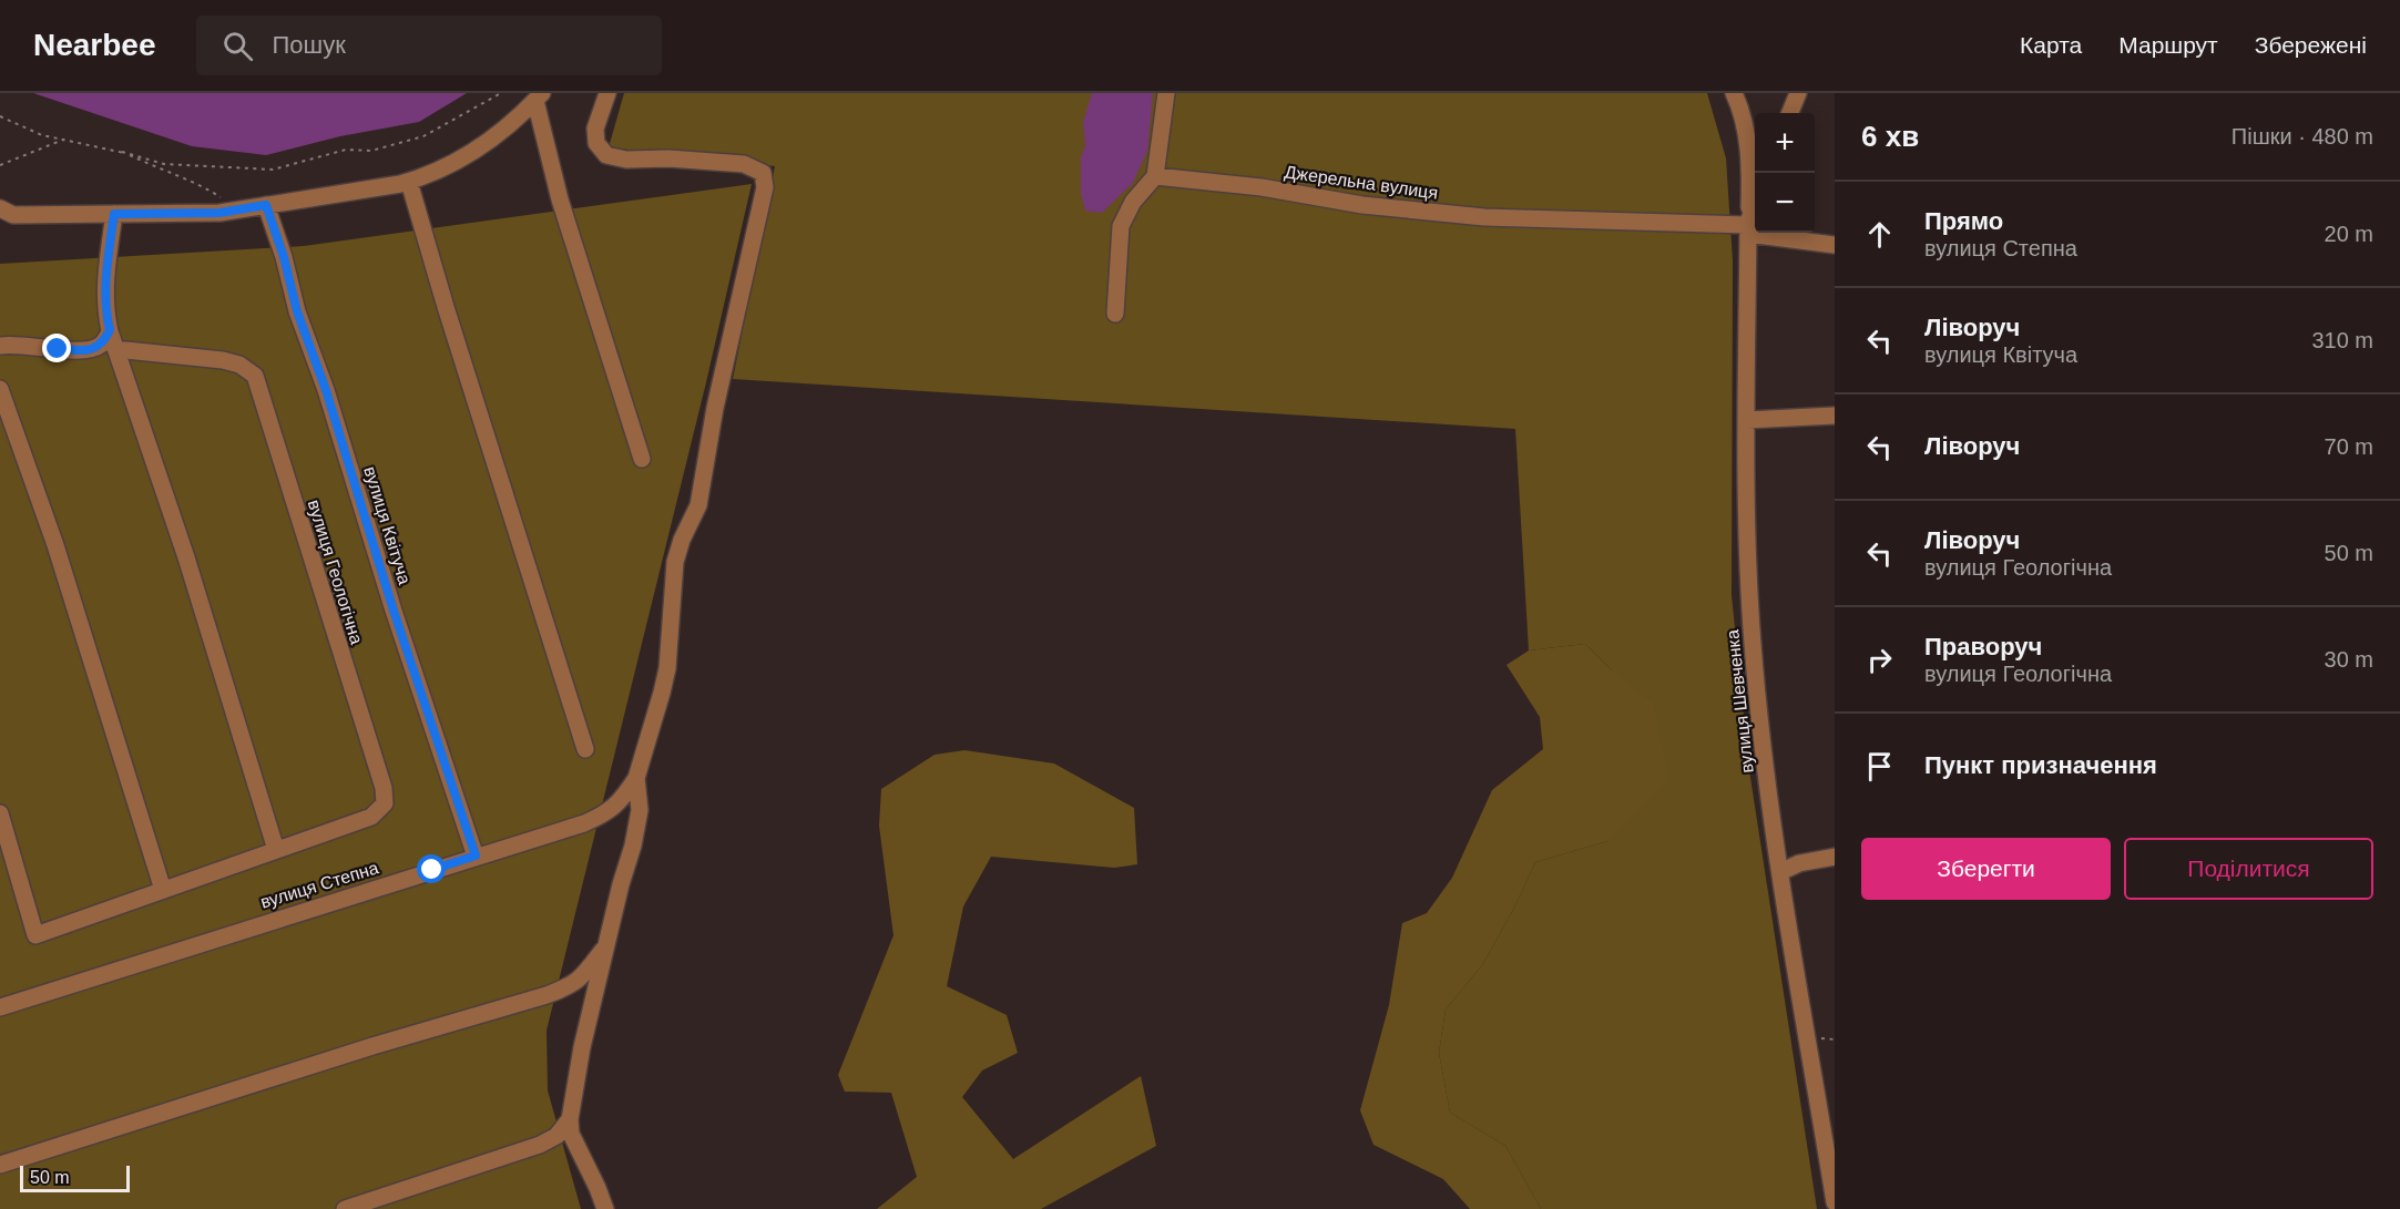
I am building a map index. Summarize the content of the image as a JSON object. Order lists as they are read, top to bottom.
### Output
{
  "streets": {
    "street": [
      "Джерельна вулиця",
      "вулиця Квітуча",
      "вулиця Геологічна",
      "вулиця Шевченка",
      "вулиця Степна"
    ]
  },
  "crossings": [
    ["Джерельна вулиця", "вулиця Шевченка"],
    ["вулиця Квітуча", "вулиця Степна"]
  ],
  "scale_bar": "50 m",
  "page": {
    "header": "Nearbee",
    "search": "Пошук",
    "nav": ["Карта", "Маршрут", "Збережені"],
    "heading": ["6 хв", "Пішки · 480 m"],
    "map_buttons": ["+", "−"],
    "list": [
      ["Прямо", "вулиця Степна", "20 m"],
      ["Ліворуч", "вулиця Квітуча", "310 m"],
      ["Ліворуч", "70 m"],
      ["Ліворуч", "вулиця Геологічна", "50 m"],
      ["Праворуч", "вулиця Геологічна", "30 m"],
      "Пункт призначення"
    ],
    "buttons": ["Зберегти", "Поділитися"],
    "scale": "50 m"
  }
}
